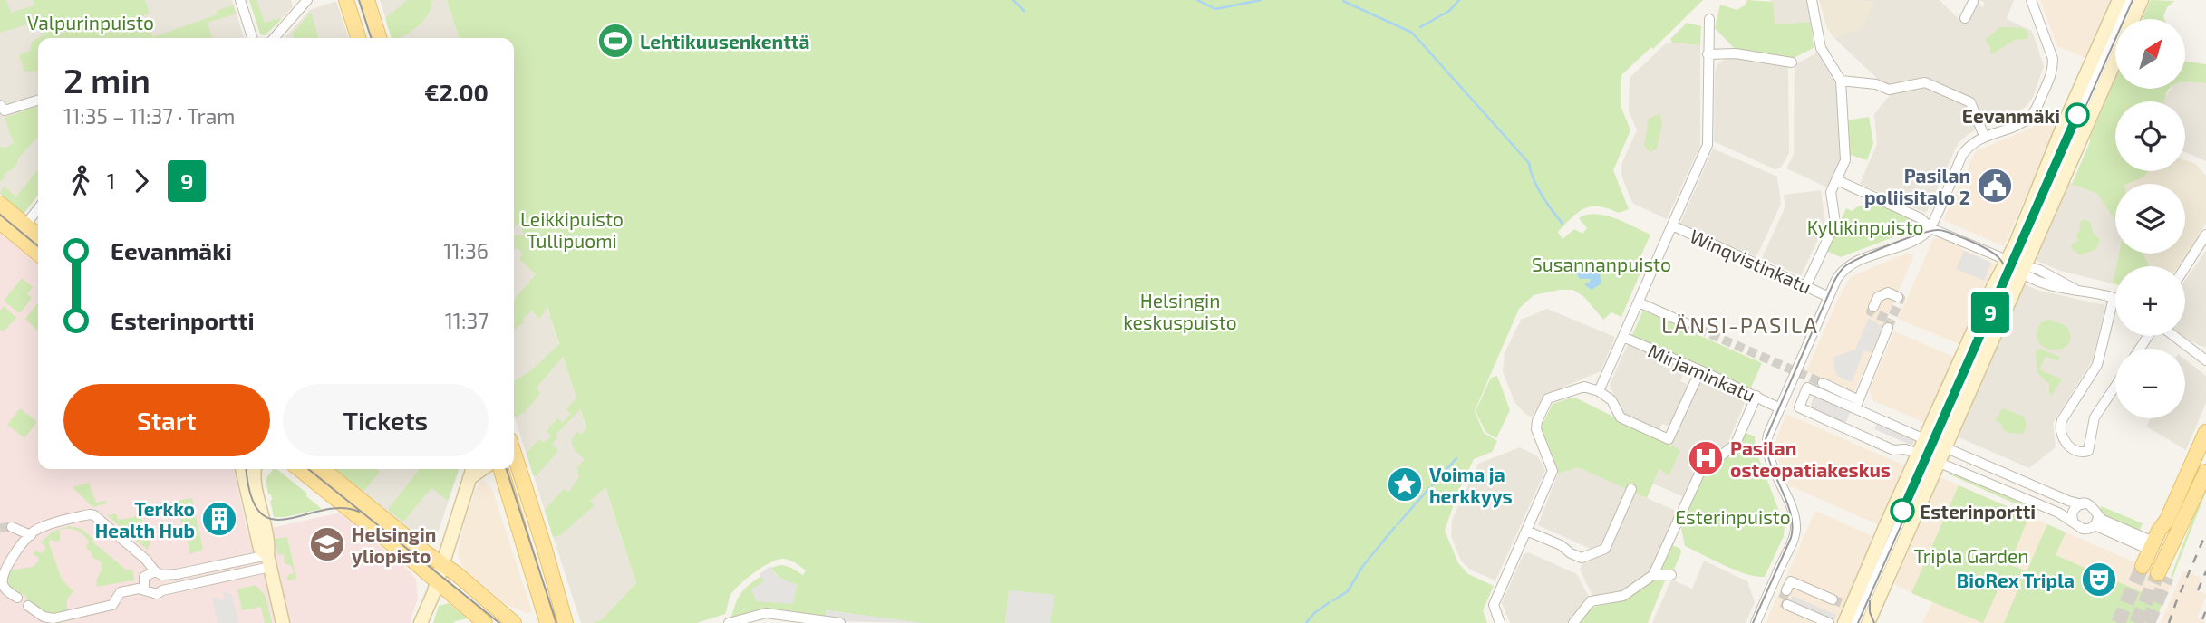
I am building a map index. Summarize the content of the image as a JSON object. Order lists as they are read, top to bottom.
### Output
{
  "streets": {
    "street": ["Winqvistinkatu", "Mirjaminkatu"]
  },
  "districts": ["LÄNSI-PASILA"],
  "parks": [
    "Valpurinpuisto",
    "Leikkipuisto Tullipuomi",
    "Kyllikinpuisto",
    "Susannanpuisto",
    "Helsingin keskuspuisto",
    "Esterinpuisto",
    "Tripla Garden"
  ],
  "places": {
    "sports": ["Lehtikuusenkenttä"],
    "other": ["Eevanmäki", "Esterinportti"],
    "public building": ["Pasilan poliisitalo 2"],
    "hospital": ["Pasilan osteopatiakeskus"],
    "place": ["Voima ja herkkyys"],
    "building": ["Terkko Health Hub"],
    "school or university": ["Helsingin yliopisto"],
    "theatre": ["BioRex Tripla"]
  },
  "lines": ["tram line 9"],
  "north": "top right",
  "page": {
    "on_map": "9",
    "map_buttons": ["+", "−"],
    "heading": ["2 min", "11:35 – 11:37 · Tram", "€2.00"],
    "legs": ["1", "9"],
    "list": [
      {
        "name": "Eevanmäki",
        "value": "11:36"
      },
      {
        "name": "Esterinportti",
        "value": "11:37"
      }
    ],
    "buttons": ["Start", "Tickets"]
  }
}
